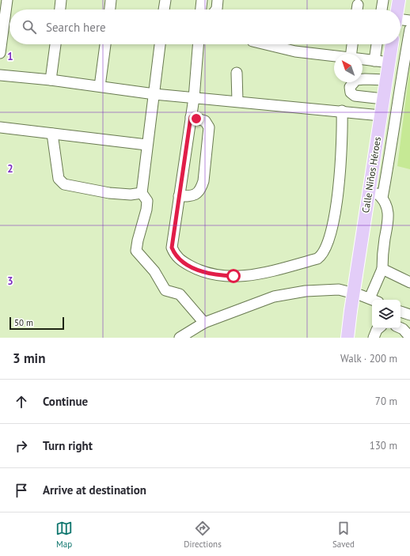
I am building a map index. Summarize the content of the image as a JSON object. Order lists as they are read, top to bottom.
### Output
{
  "streets": {
    "main road": ["Calle Niños Héroes"]
  },
  "scale_bar": "50 m",
  "north": "top left",
  "page": {
    "search": "Search here",
    "scale": "50 m",
    "heading": ["3 min", "Walk · 200 m"],
    "list": [
      ["Continue", "70 m"],
      ["Turn right", "130 m"],
      "Arrive at destination"
    ],
    "nav": ["Map", "Directions", "Saved"]
  },
  "grid": {
    "rows": ["1", "2", "3"]
  }
}
